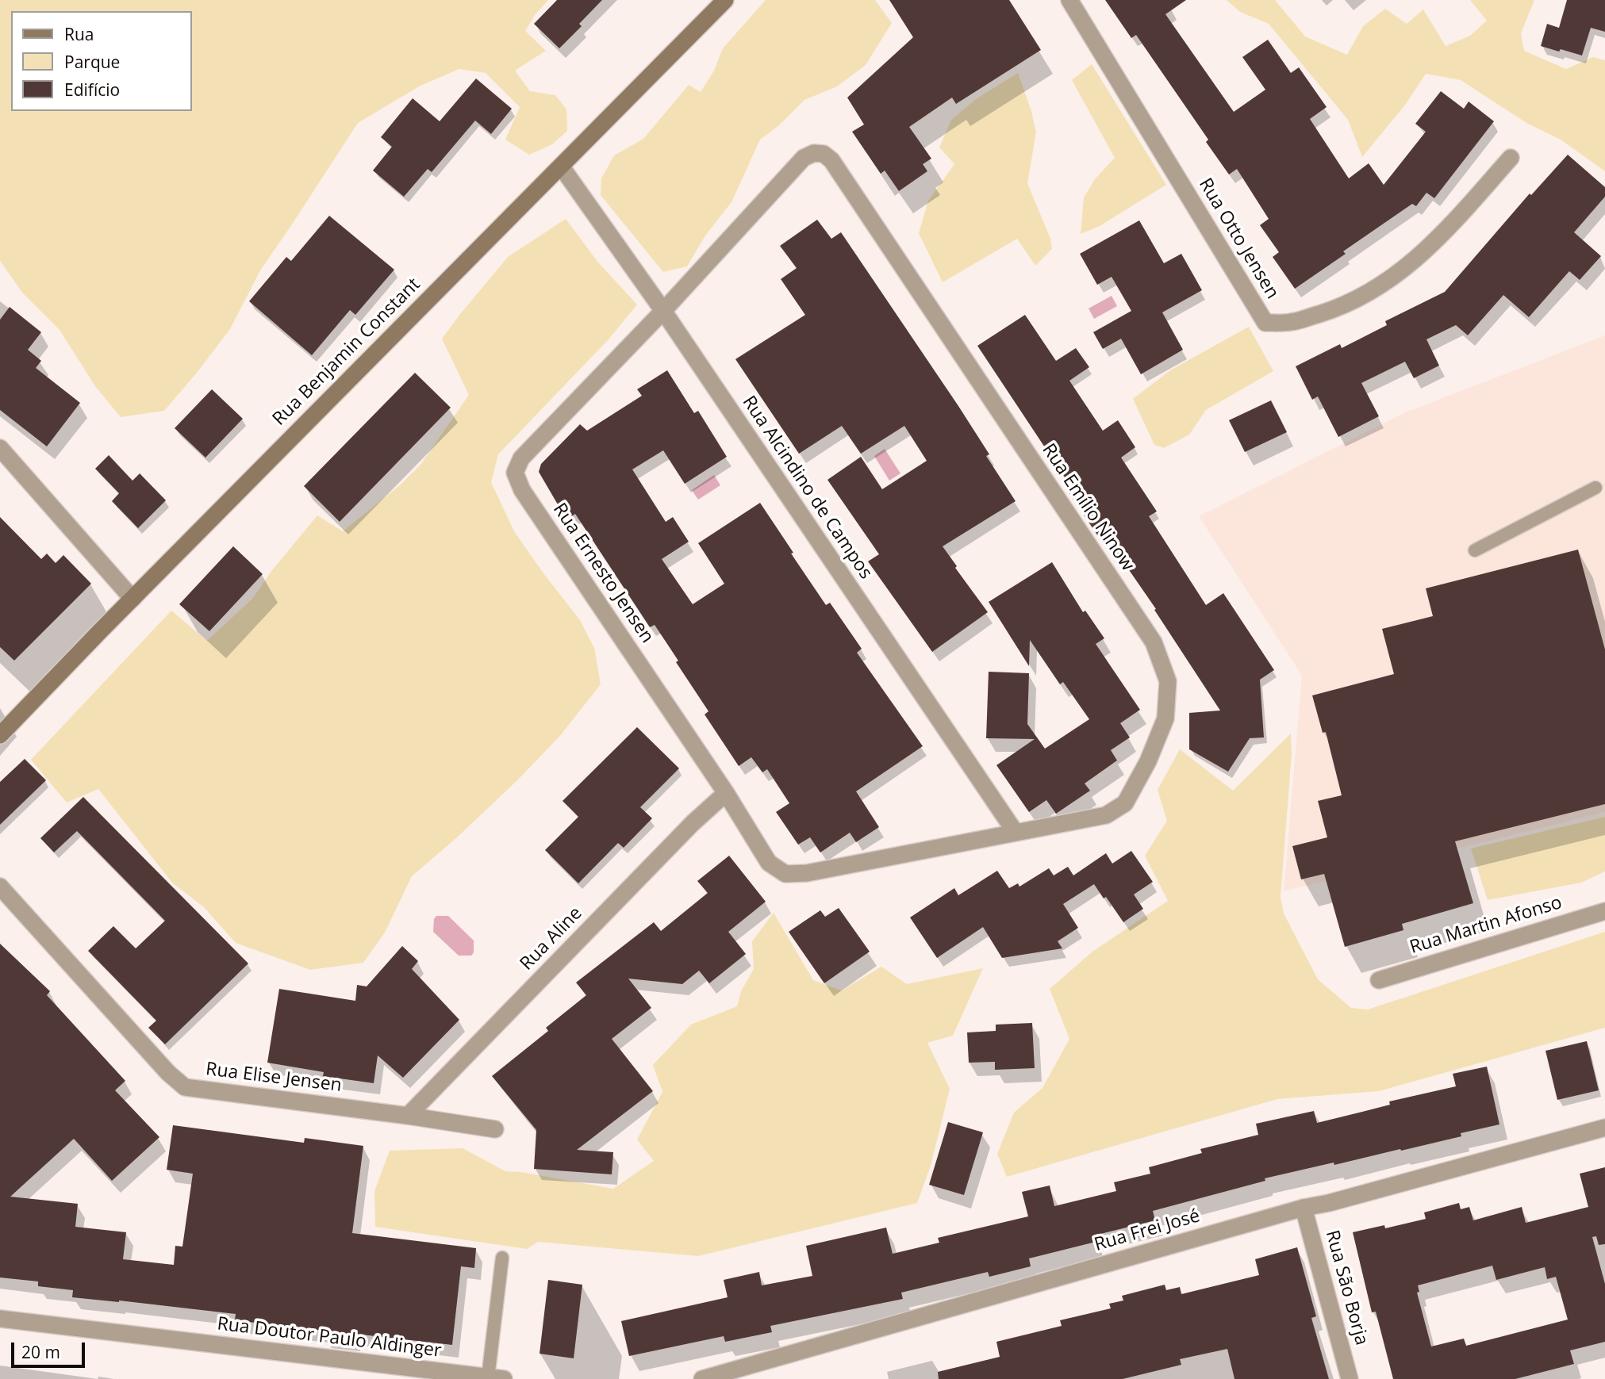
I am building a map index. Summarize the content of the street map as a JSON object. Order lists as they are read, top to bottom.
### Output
{
  "streets": {
    "main road": ["Rua Benjamin Constant"],
    "street": [
      "Rua Otto Jensen",
      "Rua Alcindino de Campos",
      "Rua Emílio Ninow",
      "Rua Ernesto Jensen",
      "Rua Martin Afonso",
      "Rua Aline",
      "Rua Elise Jensen",
      "Rua Frei José",
      "Rua São Borja",
      "Rua Doutor Paulo Aldinger"
    ]
  },
  "crossings": [
    ["Rua Benjamin Constant", "Rua Alcindino de Campos"],
    ["Rua Alcindino de Campos", "Rua Emílio Ninow"],
    ["Rua Alcindino de Campos", "Rua Ernesto Jensen"],
    ["Rua Emílio Ninow", "Rua Ernesto Jensen"],
    ["Rua Ernesto Jensen", "Rua Aline"],
    ["Rua Aline", "Rua Elise Jensen"],
    ["Rua Frei José", "Rua São Borja"]
  ],
  "legend": ["Rua", "Parque", "Edifício"],
  "scale_bar": "20 m"
}
